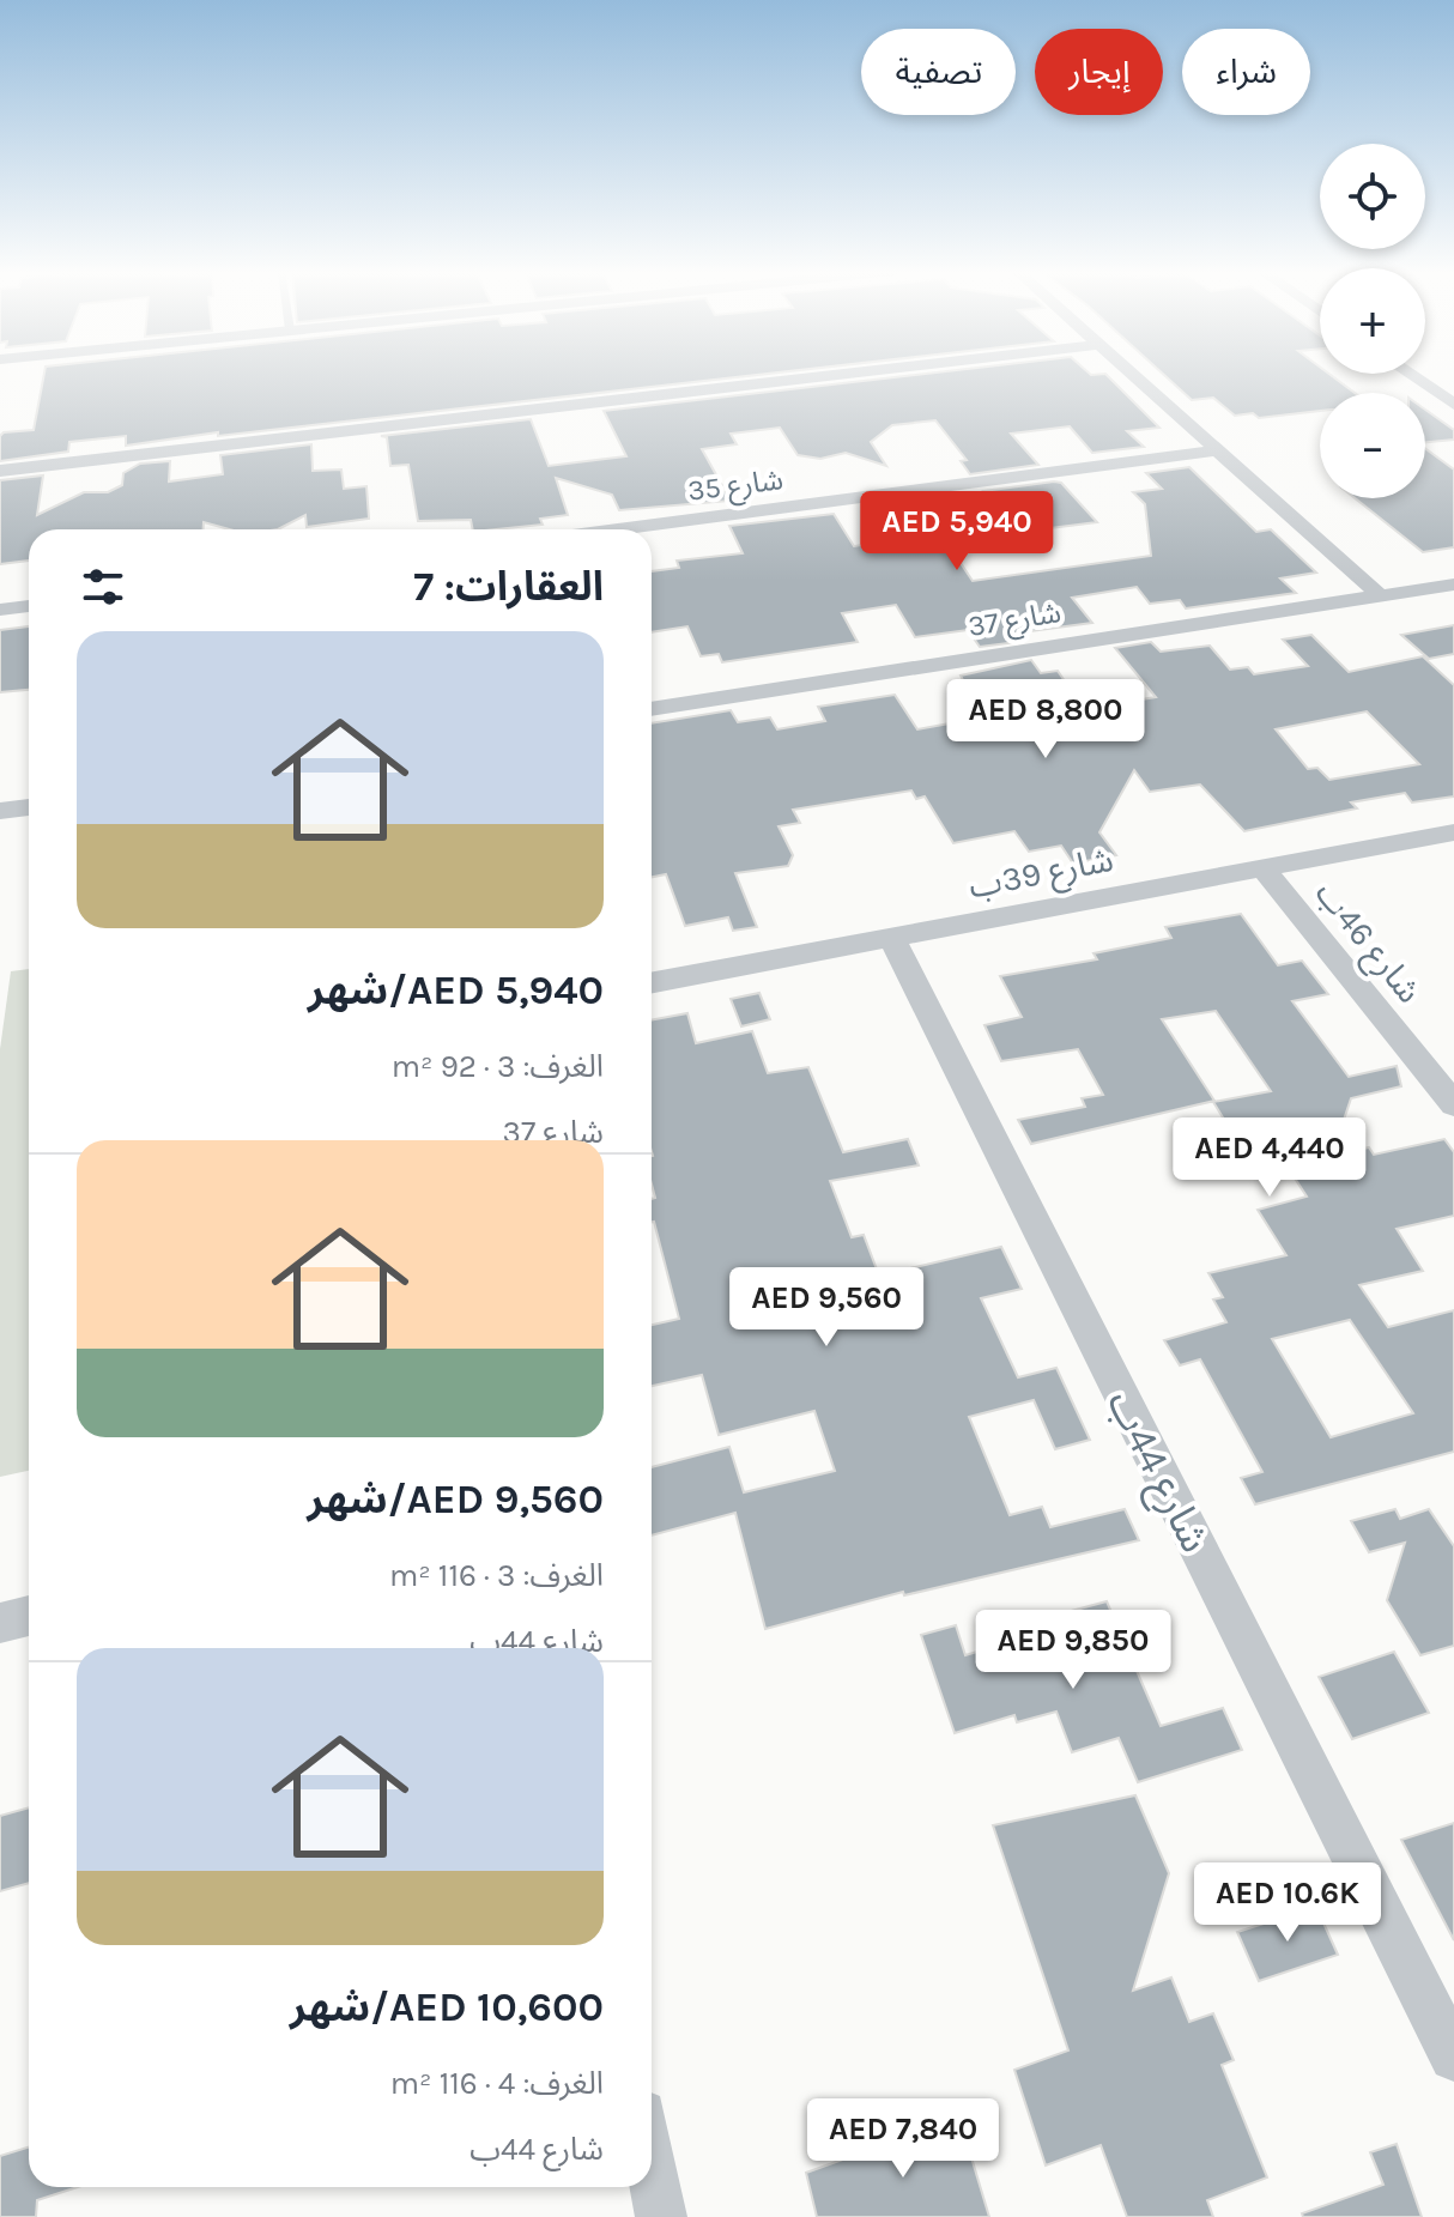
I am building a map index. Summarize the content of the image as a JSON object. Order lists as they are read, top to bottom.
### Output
{
  "streets": {
    "street": [
      "شارع 35",
      "شارع 37",
      "شارع 39ب",
      "شارع 46ب",
      "شارع 44ب"
    ]
  },
  "crossings": [
    ["شارع 39ب", "شارع 46ب"],
    ["شارع 39ب", "شارع 44ب"]
  ],
  "page": {
    "chip": ["شراء", "إيجار", "تصفية"],
    "map_buttons": ["+", "−"],
    "price": [
      "AED 5,940",
      "AED 8,800",
      "AED 4,440",
      "AED 9,560",
      "AED 9,850",
      "AED 10.6K",
      "AED 7,840"
    ],
    "heading": "العقارات: 7",
    "list": [
      {
        "name": "AED 5,940/شهر",
        "note": "الغرف: 3 · 92 m² · شارع 37"
      },
      {
        "name": "AED 9,560/شهر",
        "note": "الغرف: 3 · 116 m² · شارع 44ب"
      },
      {
        "name": "AED 10,600/شهر",
        "note": "الغرف: 4 · 116 m² · شارع 44ب"
      }
    ]
  }
}
